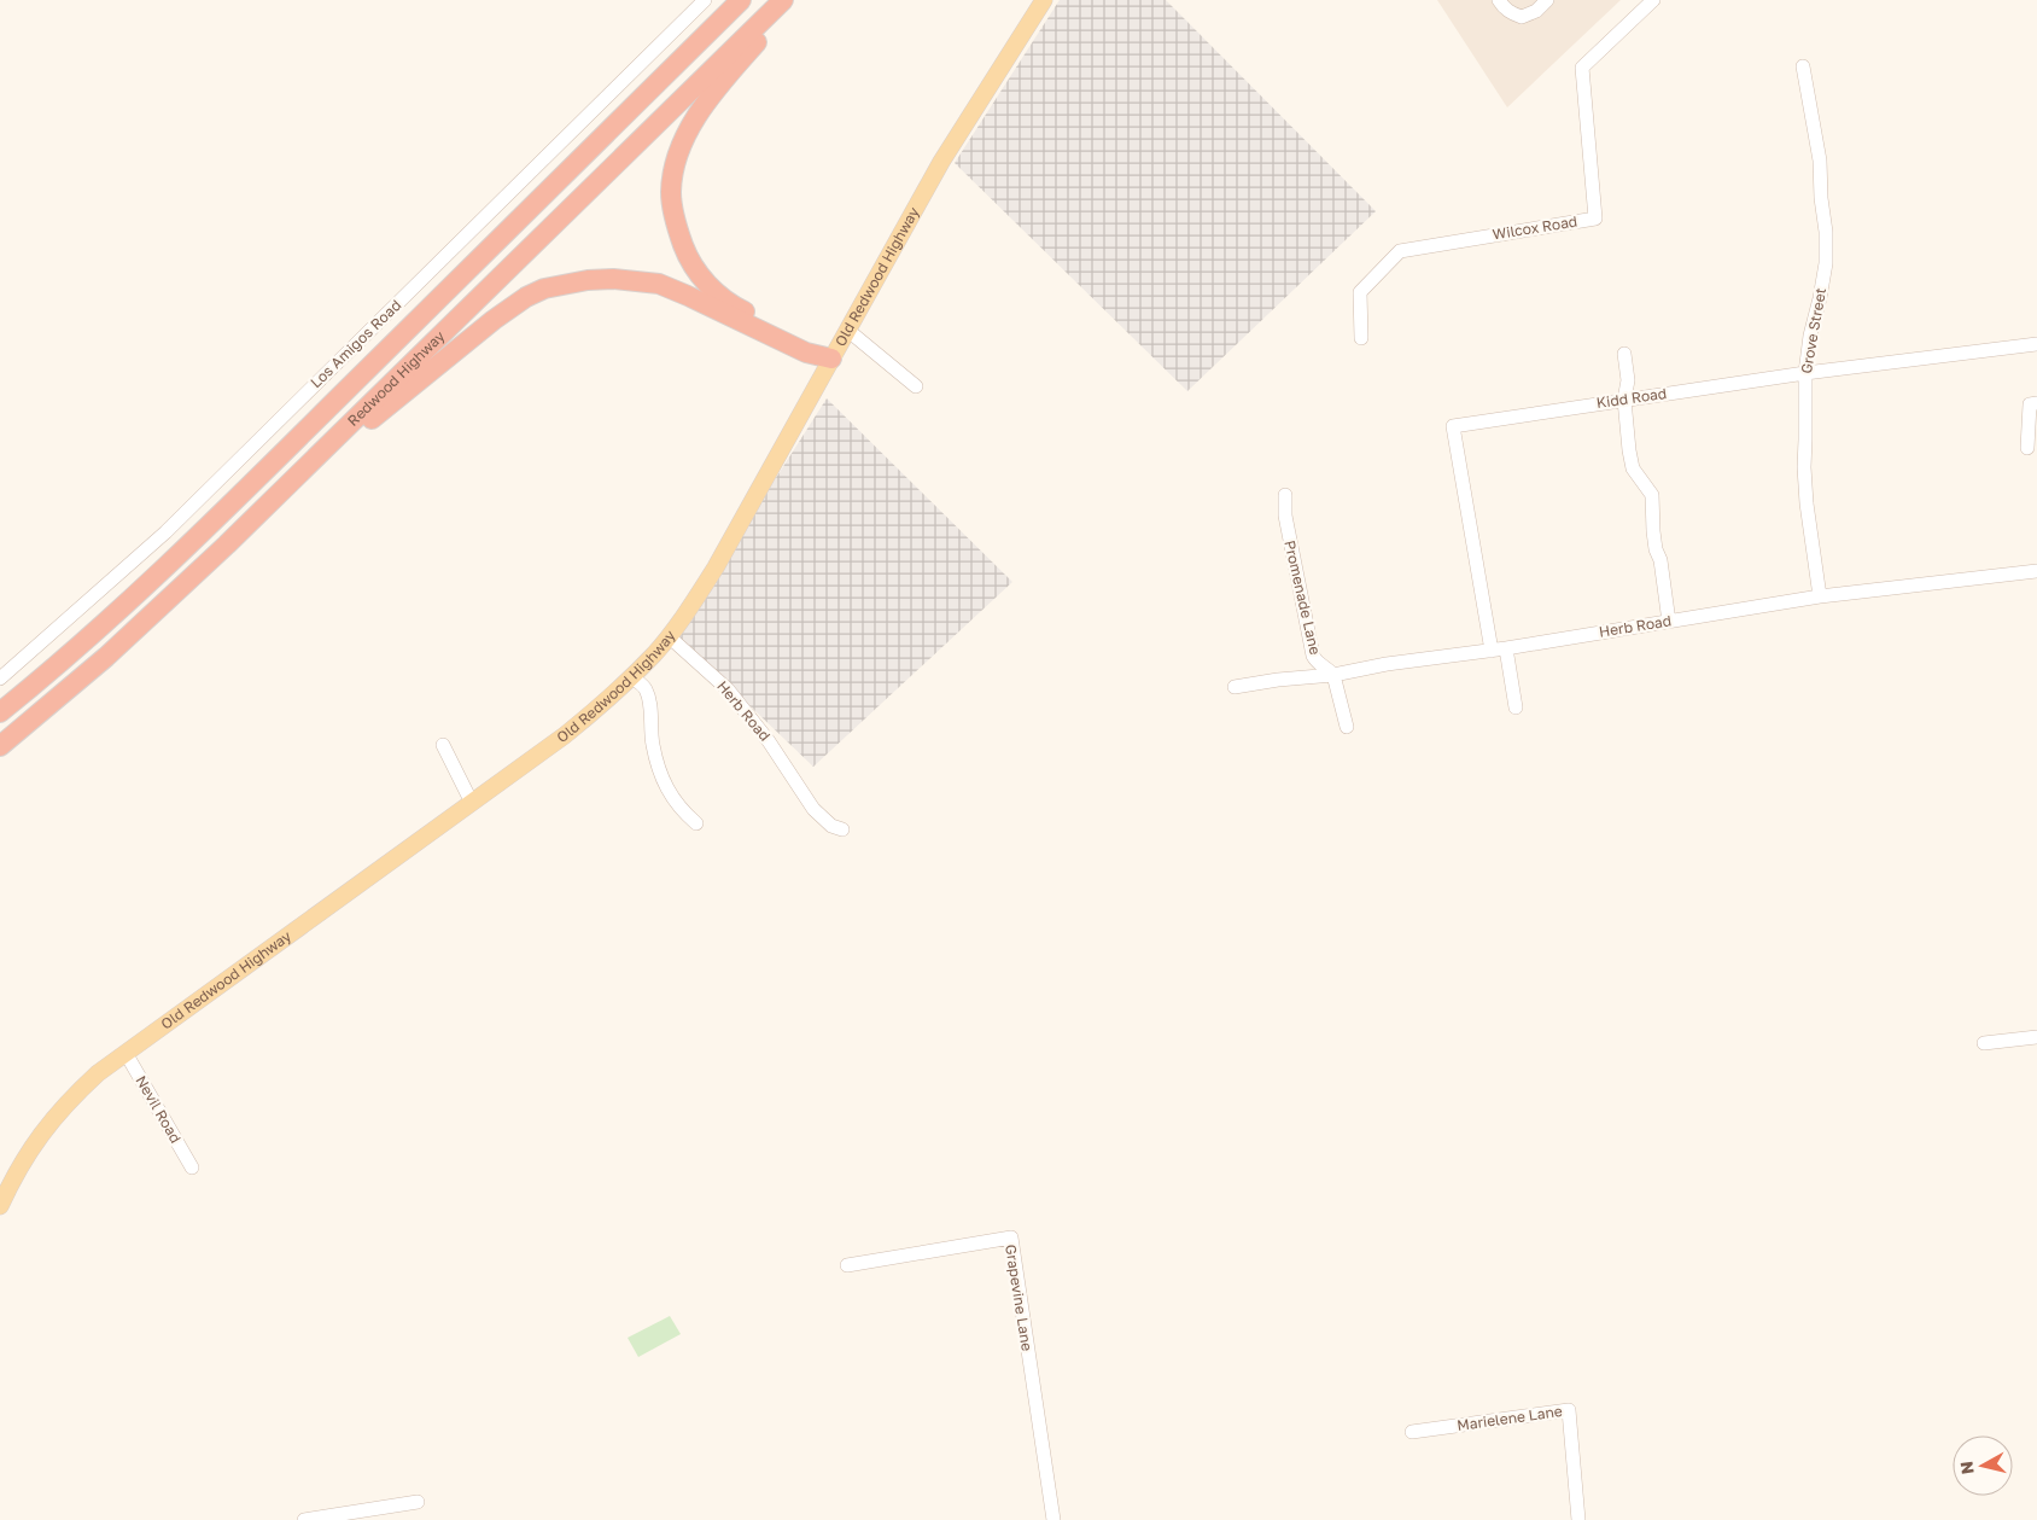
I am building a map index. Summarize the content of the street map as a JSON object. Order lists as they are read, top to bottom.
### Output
{
  "streets": {
    "highway": ["Redwood Highway"],
    "main road": ["Old Redwood Highway"],
    "street": [
      "Wilcox Road",
      "Grove Street",
      "Los Amigos Road",
      "Kidd Road",
      "Promenade Lane",
      "Herb Road",
      "Nevil Road",
      "Grapevine Lane",
      "Marielene Lane"
    ]
  },
  "crossings": [
    ["Old Redwood Highway", "Herb Road"],
    ["Old Redwood Highway", "Nevil Road"],
    ["Grove Street", "Kidd Road"],
    ["Grove Street", "Herb Road"],
    ["Kidd Road", "Herb Road"],
    ["Promenade Lane", "Herb Road"]
  ],
  "north": "left"
}
